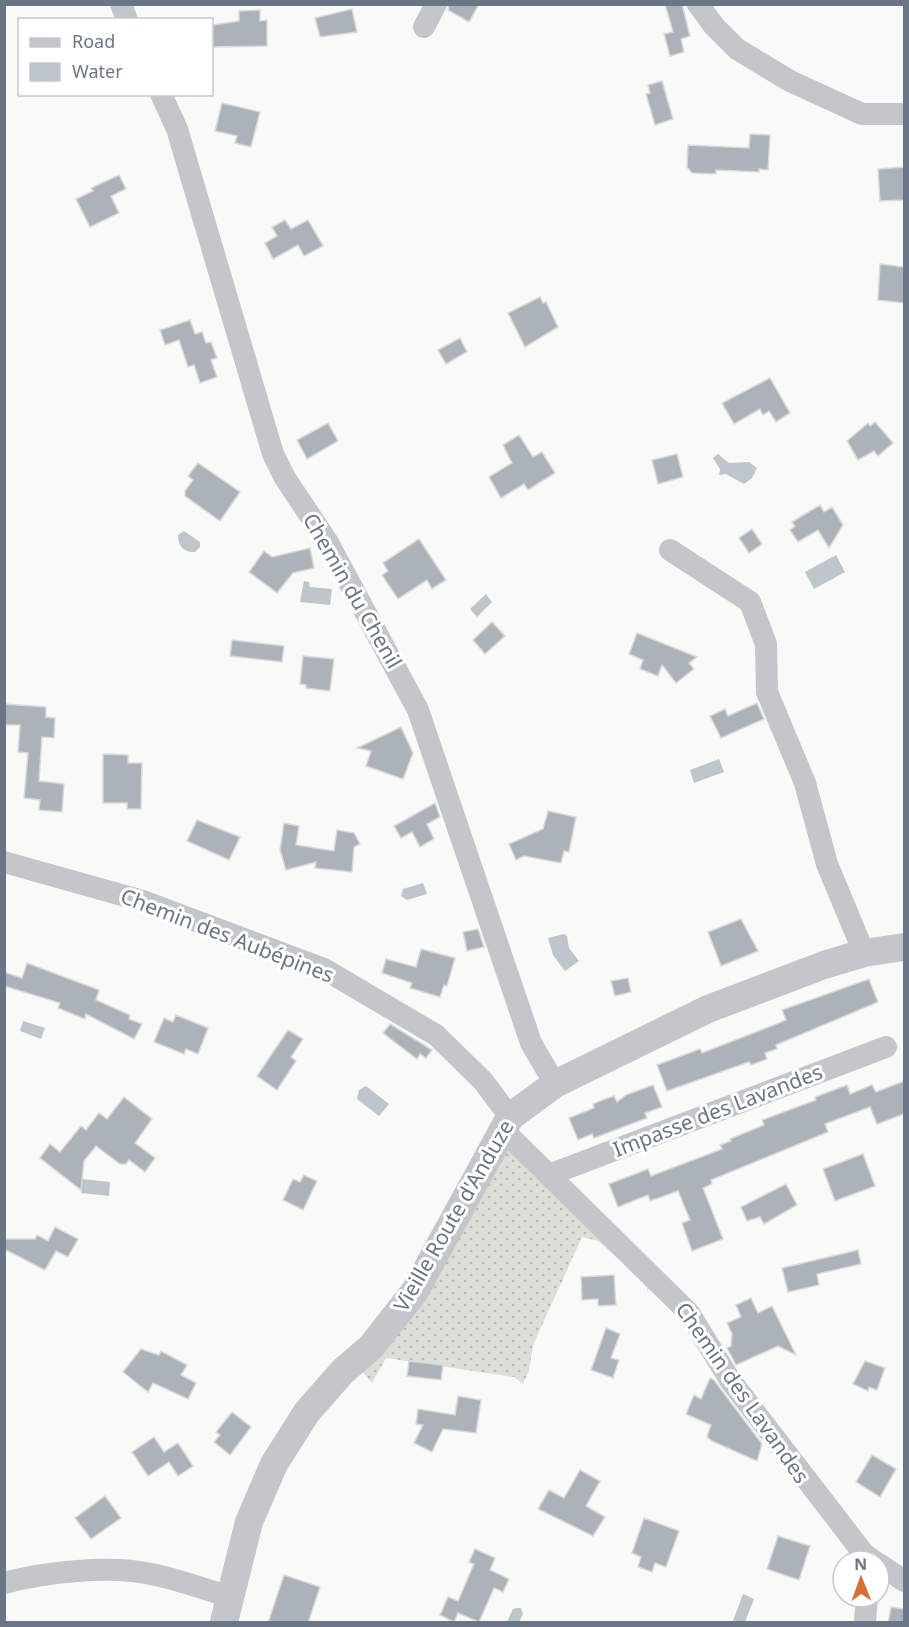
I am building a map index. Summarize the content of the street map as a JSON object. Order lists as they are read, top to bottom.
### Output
{
  "streets": {
    "street": [
      "Chemin du Chenil",
      "Chemin des Aubépines",
      "Impasse des Lavandes",
      "Vieille Route d'Anduze",
      "Chemin des Lavandes"
    ]
  },
  "crossings": [
    ["Chemin du Chenil", "Vieille Route d'Anduze"],
    ["Chemin des Aubépines", "Vieille Route d'Anduze"],
    ["Chemin des Aubépines", "Chemin des Lavandes"],
    ["Impasse des Lavandes", "Chemin des Lavandes"],
    ["Vieille Route d'Anduze", "Chemin des Lavandes"]
  ],
  "legend": ["Road", "Water"],
  "north": "top"
}
